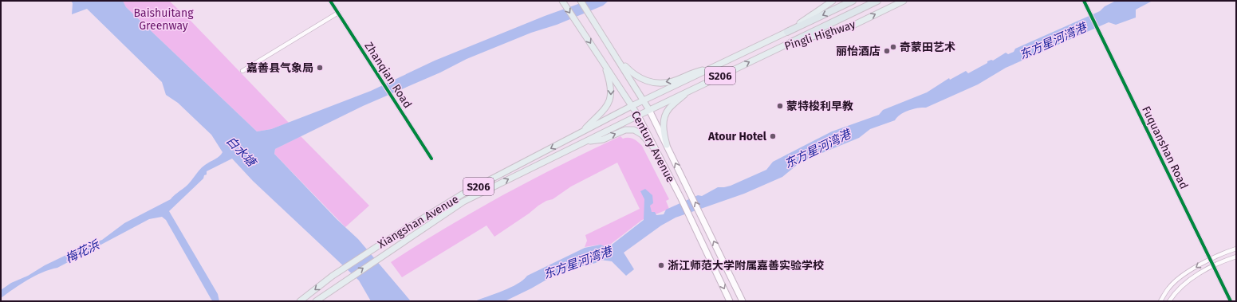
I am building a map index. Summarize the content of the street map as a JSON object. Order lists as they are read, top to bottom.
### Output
{
  "streets": {
    "highway": ["S206"],
    "main road": ["Pingli Highway", "Century Avenue", "Xiangshan Avenue"],
    "street": ["Zhanqian Road", "Fuquanshan Road"]
  },
  "crossings": [
    ["Pingli Highway", "S206"],
    ["Pingli Highway", "Century Avenue"],
    ["Pingli Highway", "Xiangshan Avenue"],
    ["Century Avenue", "Xiangshan Avenue"]
  ],
  "water": ["东方星河湾港", "白水塘", "梅花浜"],
  "parks": ["Baishuitang Greenway"],
  "places": [
    "奇蒙田艺术",
    "丽怡酒店",
    "嘉善县气象局",
    "蒙特梭利早教",
    "Atour Hotel",
    "浙江师范大学附属嘉善实验学校"
  ]
}
